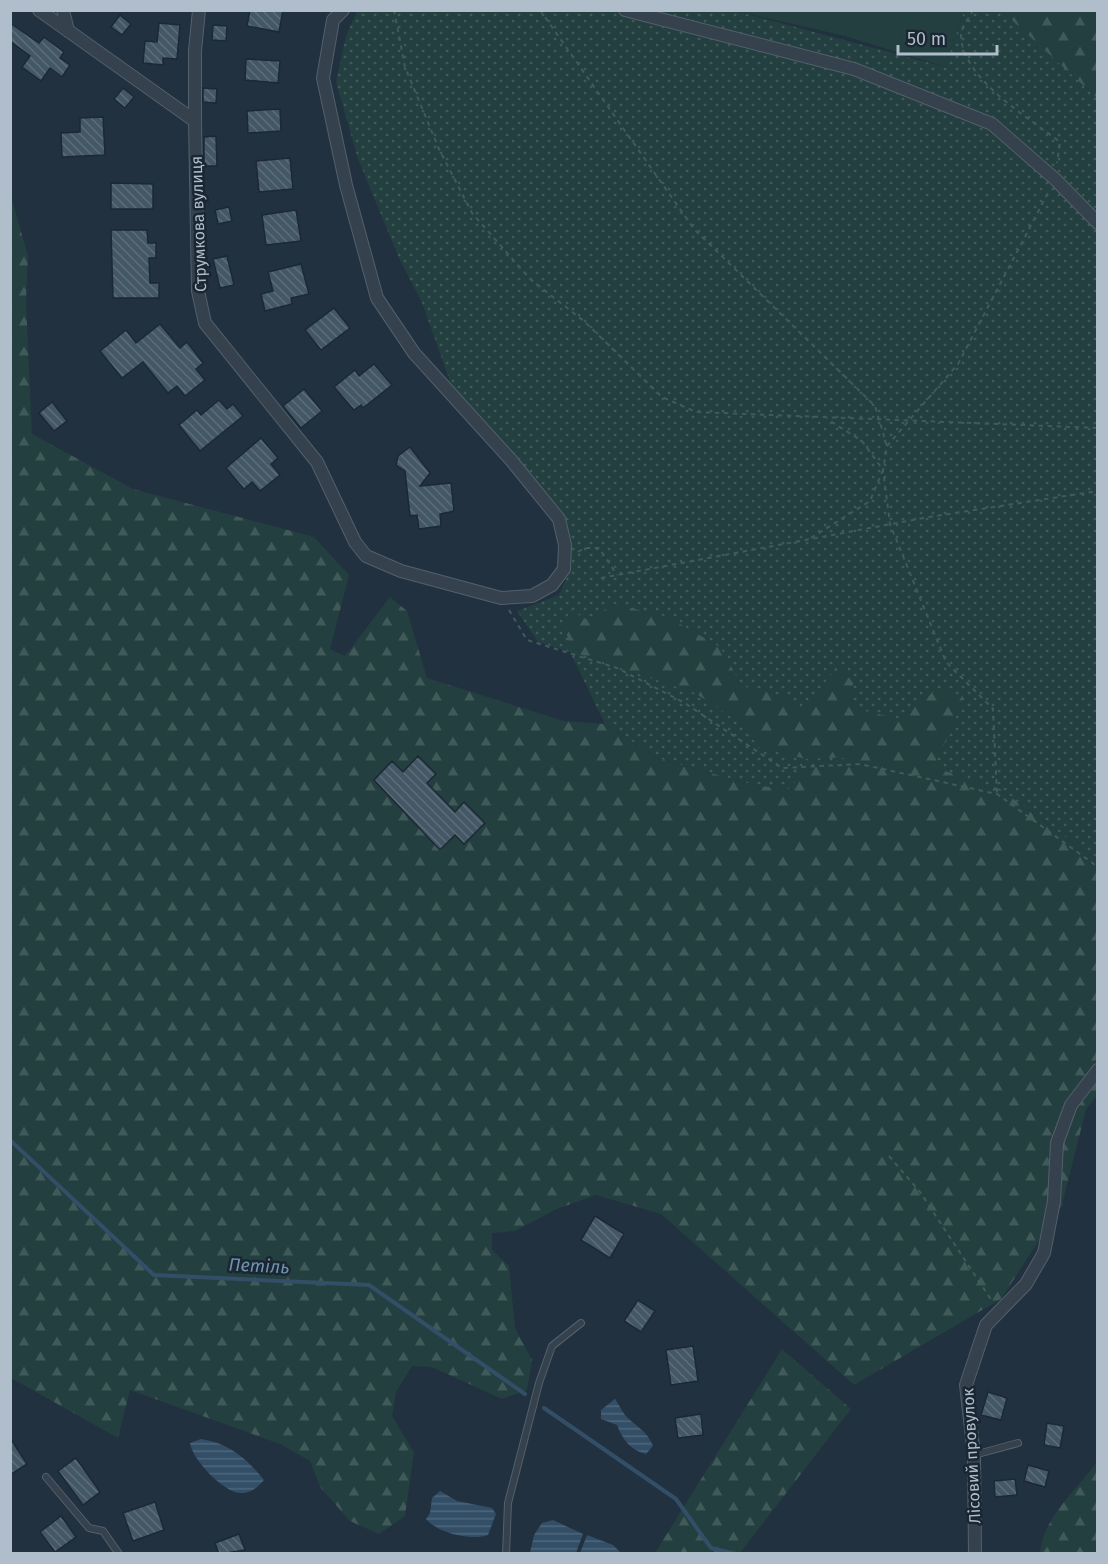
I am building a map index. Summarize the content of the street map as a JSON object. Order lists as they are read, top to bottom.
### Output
{
  "streets": {
    "street": ["Струмкова вулиця", "Лісовий провулок"]
  },
  "water": ["Петіль"],
  "scale_bar": "50 m"
}
